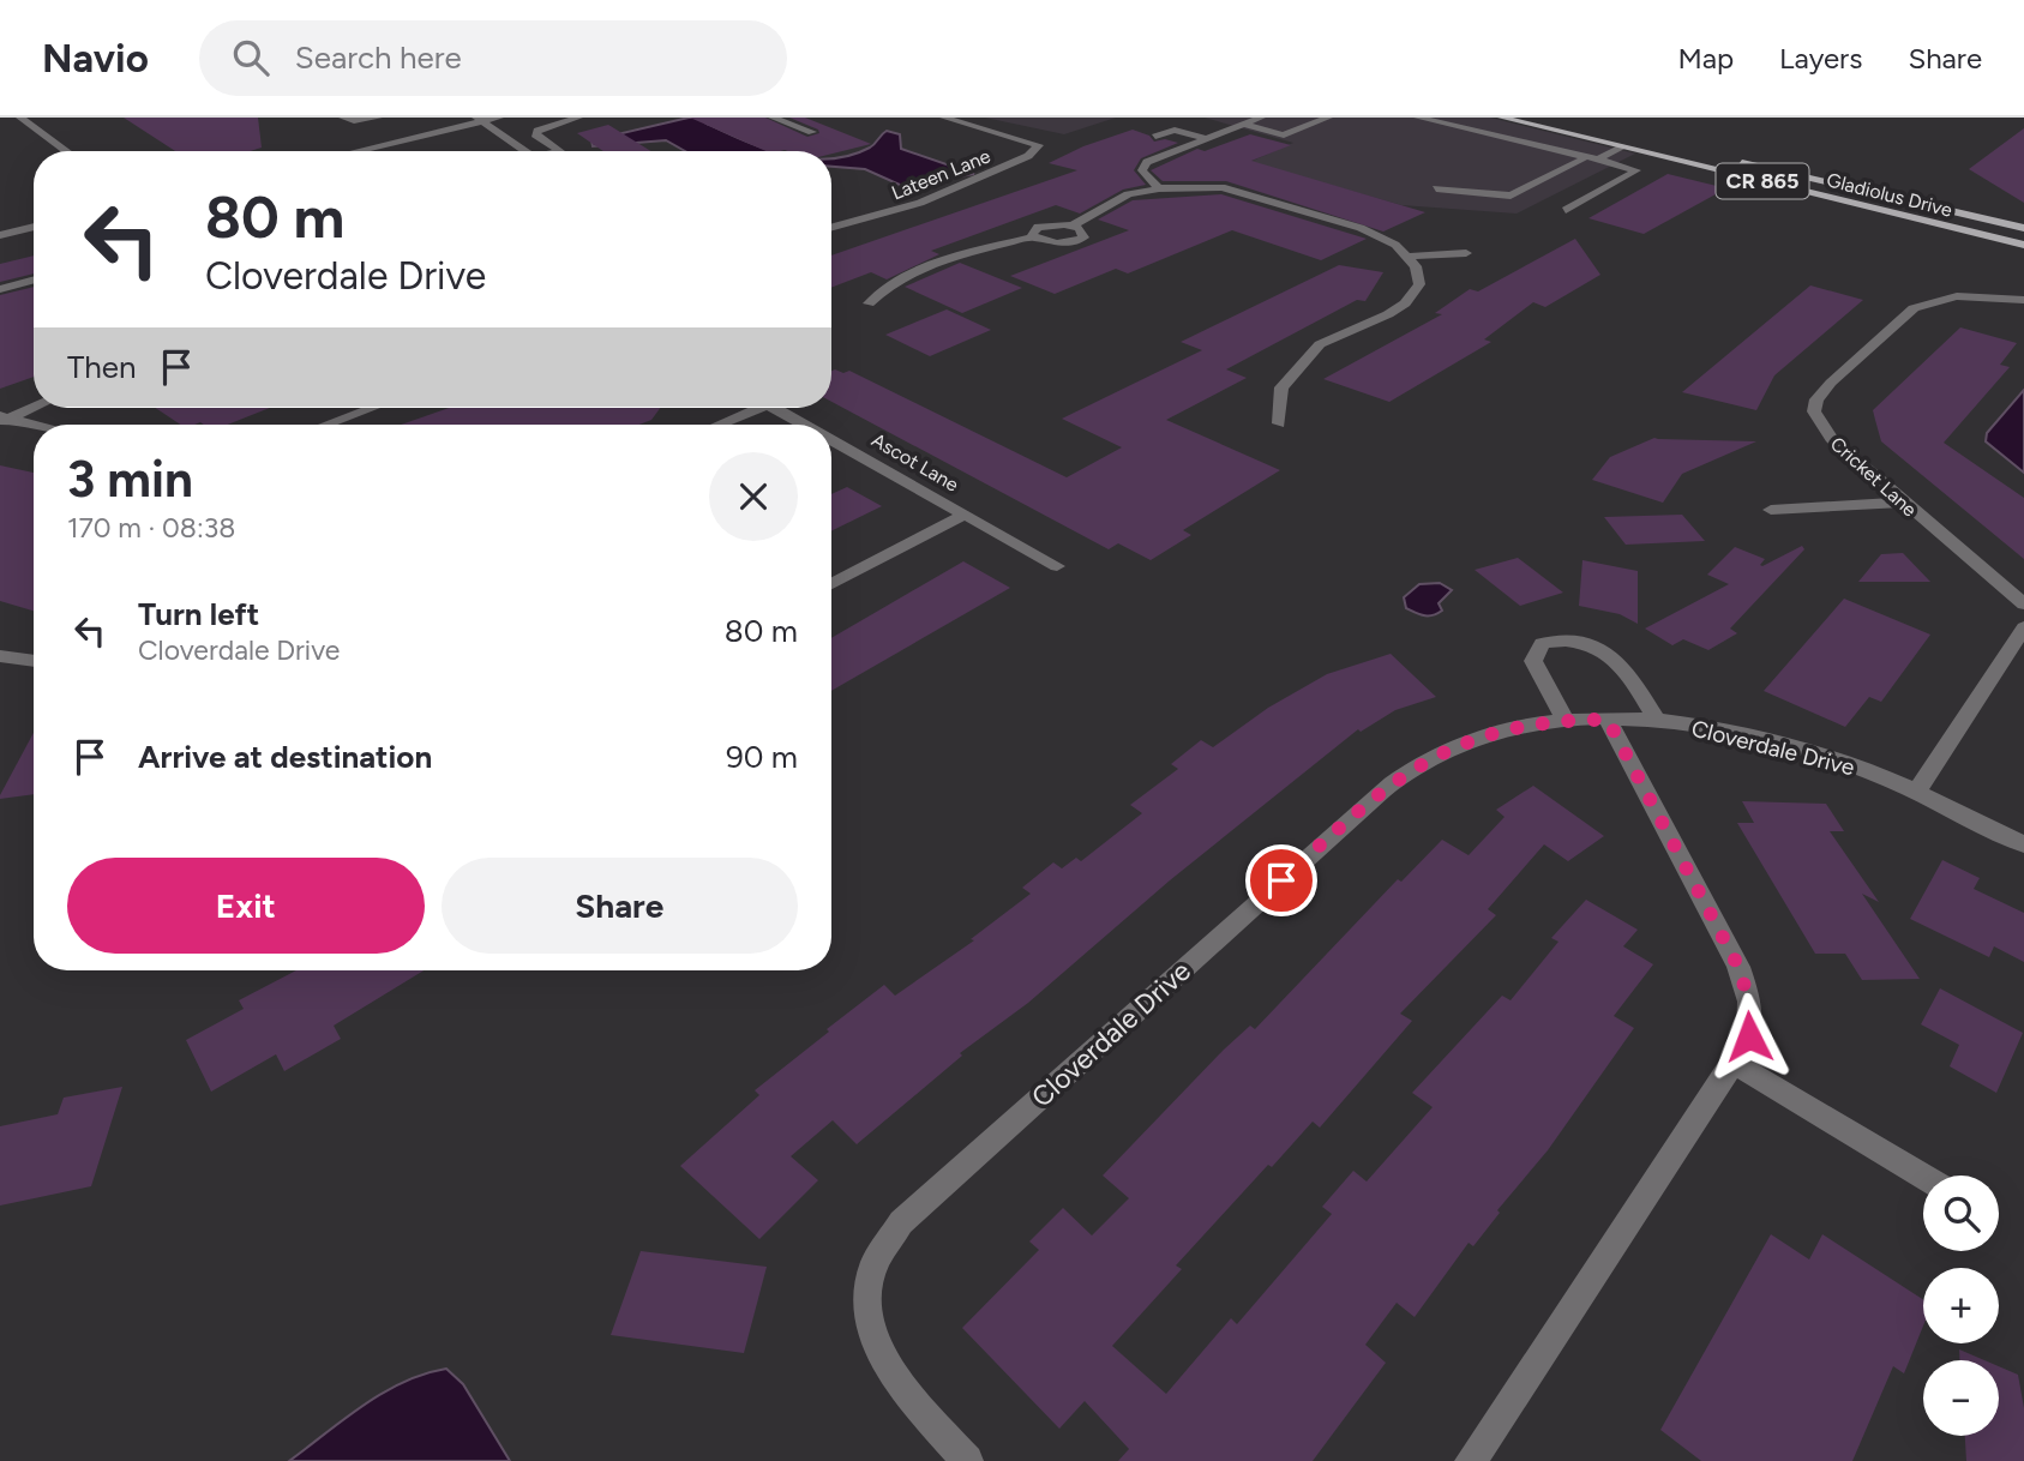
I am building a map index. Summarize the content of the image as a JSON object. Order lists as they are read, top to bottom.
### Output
{
  "streets": {
    "main road": ["CR 865", "Gladiolus Drive"],
    "street": [
      "Lateen Lane",
      "Ascot Lane",
      "Cricket Lane",
      "Cloverdale Drive"
    ]
  },
  "page": {
    "header": "Navio",
    "search": "Search here",
    "nav": ["Map", "Layers", "Share"],
    "turn": ["80 m", "Cloverdale Drive"],
    "then": "Then",
    "heading": ["3 min", "170 m · 08:38"],
    "list": [
      {
        "name": "Turn left",
        "note": "Cloverdale Drive",
        "value": "80 m"
      },
      {
        "name": "Arrive at destination",
        "value": "90 m"
      }
    ],
    "buttons": ["Exit", "Share"],
    "map_buttons": ["+", "−"]
  }
}
